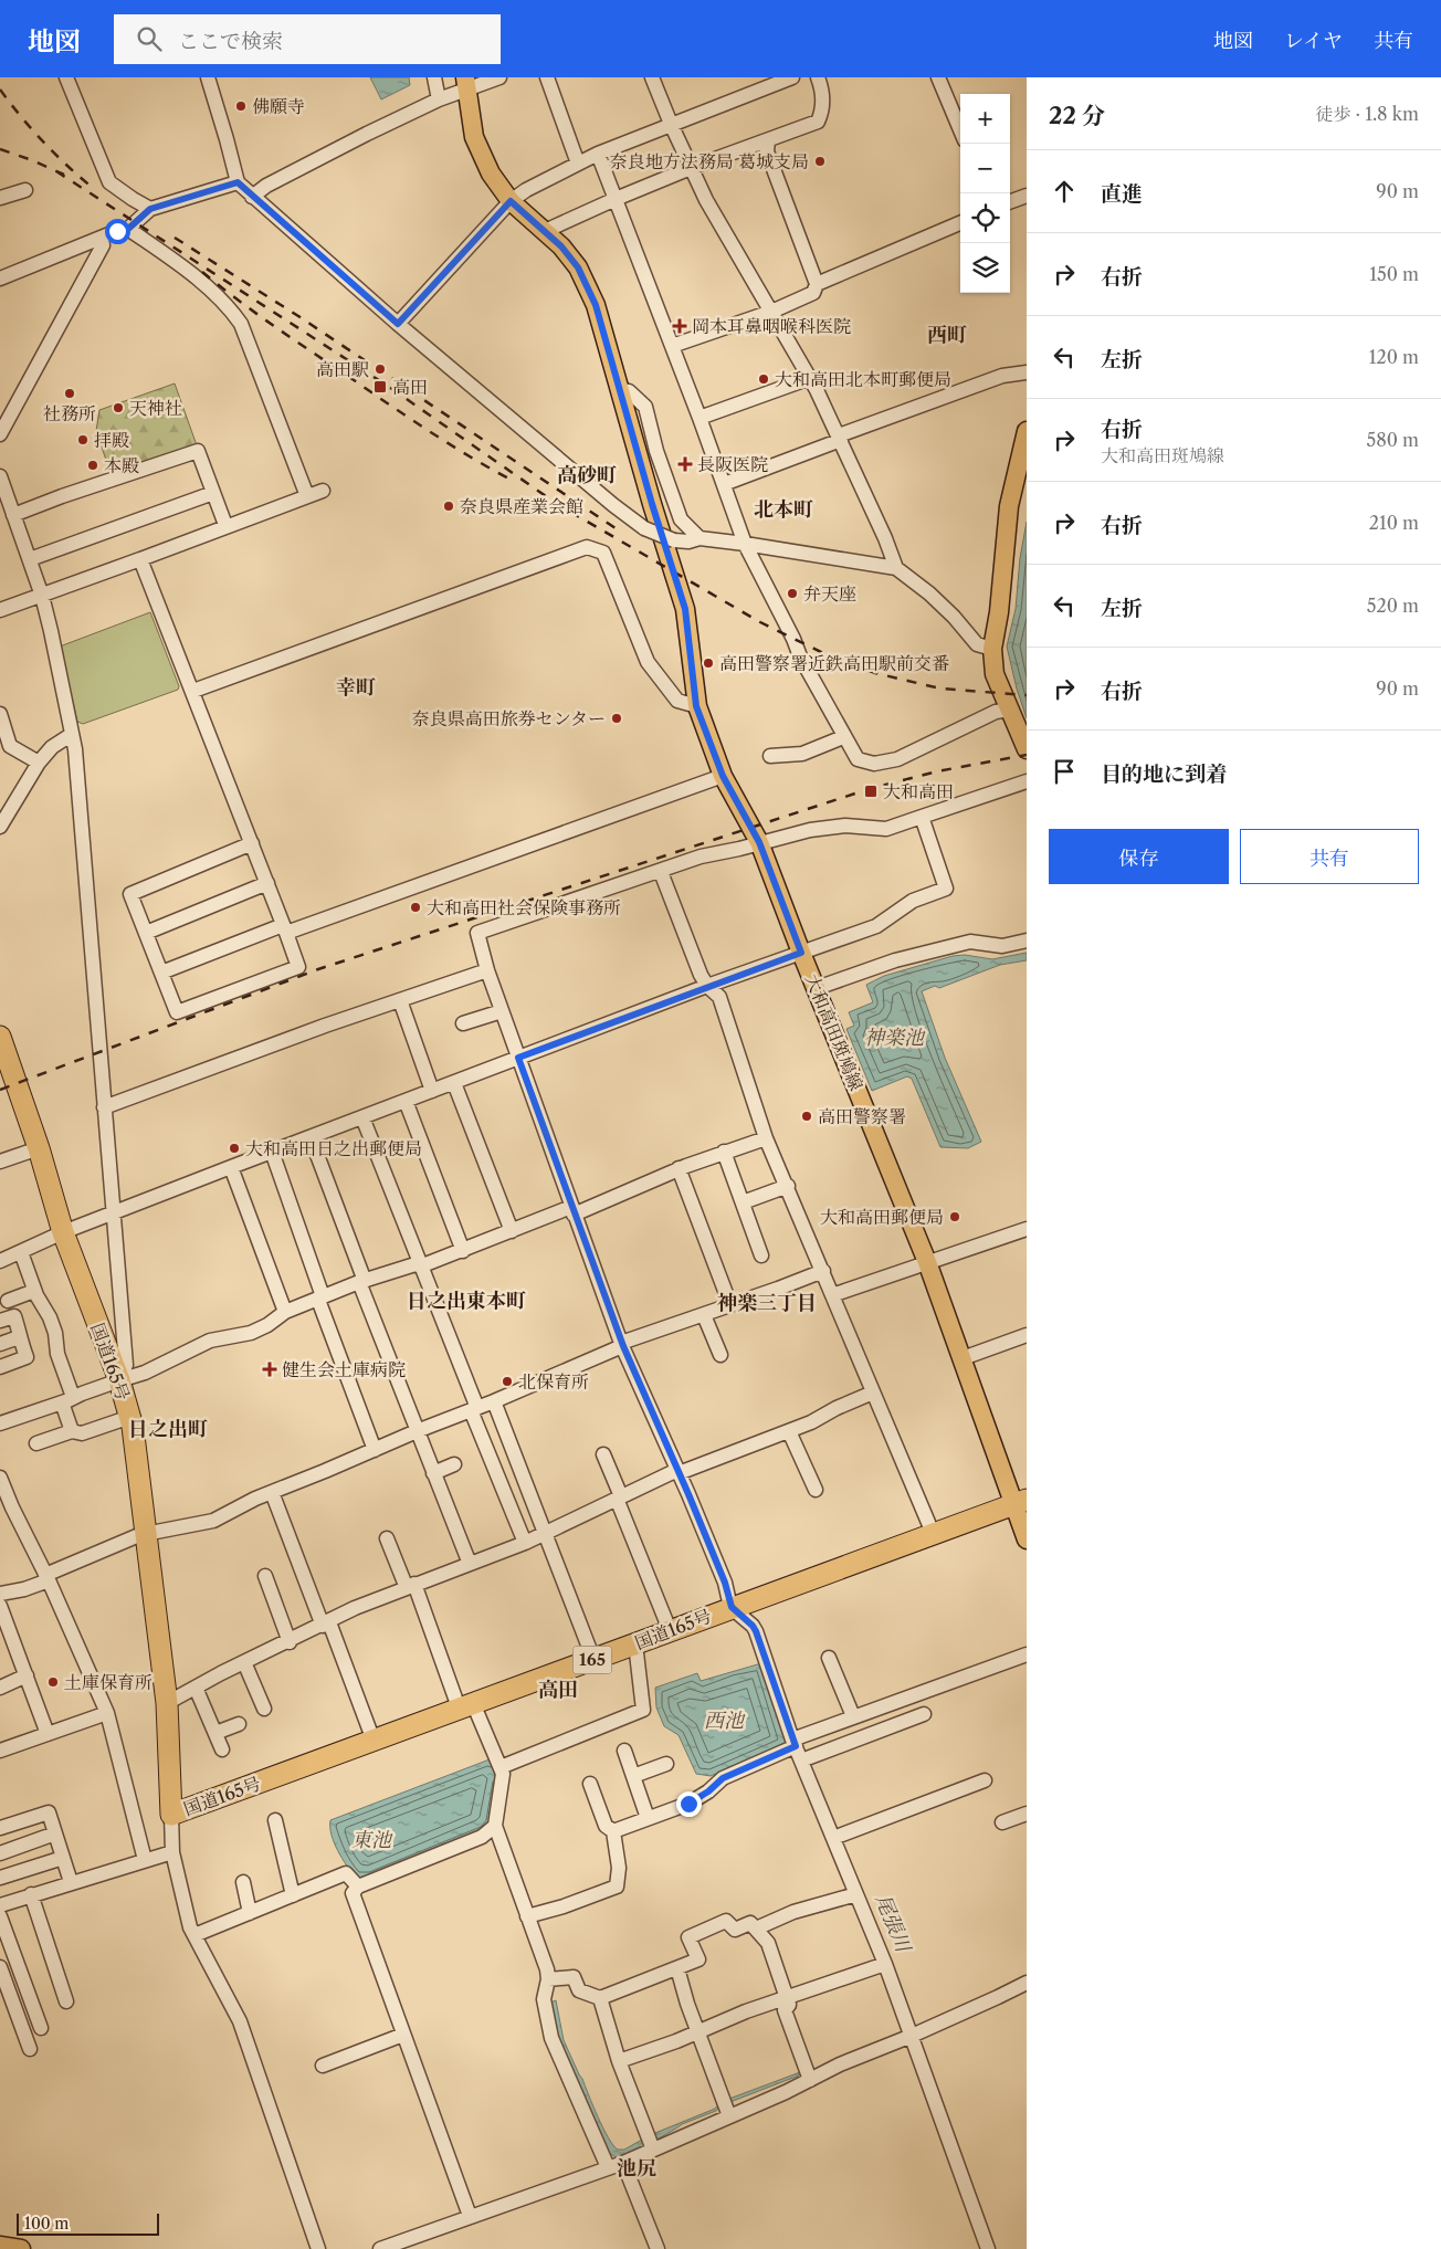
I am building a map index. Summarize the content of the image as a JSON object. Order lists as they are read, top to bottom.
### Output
{
  "streets": {
    "highway": ["国道165号", "165"],
    "main road": ["大和高田斑鳩線"]
  },
  "crossings": [
    ["大和高田斑鳩線", "国道165号"]
  ],
  "districts": [
    "西町",
    "高砂町",
    "北本町",
    "幸町",
    "日之出東本町",
    "神楽三丁目",
    "日之出町",
    "高田",
    "池尻"
  ],
  "water": [
    "神楽池",
    "西池",
    "東池",
    "尾張川"
  ],
  "places": {
    "other": [
      "佛願寺",
      "奈良地方法務局 葛城支局",
      "高田駅",
      "大和高田北本町郵便局",
      "社務所",
      "天神社",
      "拝殿",
      "本殿",
      "奈良県産業会館",
      "弁天座",
      "高田警察署近鉄高田駅前交番",
      "奈良県高田旅券センター",
      "大和高田社会保険事務所",
      "高田警察署",
      "大和高田日之出郵便局",
      "大和高田郵便局",
      "北保育所",
      "土庫保育所"
    ],
    "health": ["岡本耳鼻咽喉科医院", "長阪医院", "健生会土庫病院"],
    "transit": ["高田", "大和高田"]
  },
  "scale_bar": "100 m",
  "page": {
    "header": "地図",
    "search": "ここで検索",
    "nav": ["地図", "レイヤ", "共有"],
    "heading": ["22 分", "徒歩 · 1.8 km"],
    "map_buttons": ["+", "−"],
    "list": [
      ["直進", "90 m"],
      ["右折", "150 m"],
      ["左折", "120 m"],
      ["右折", "大和高田斑鳩線", "580 m"],
      ["右折", "210 m"],
      ["左折", "520 m"],
      ["右折", "90 m"],
      "目的地に到着"
    ],
    "buttons": ["保存", "共有"],
    "scale": "100 m"
  }
}
